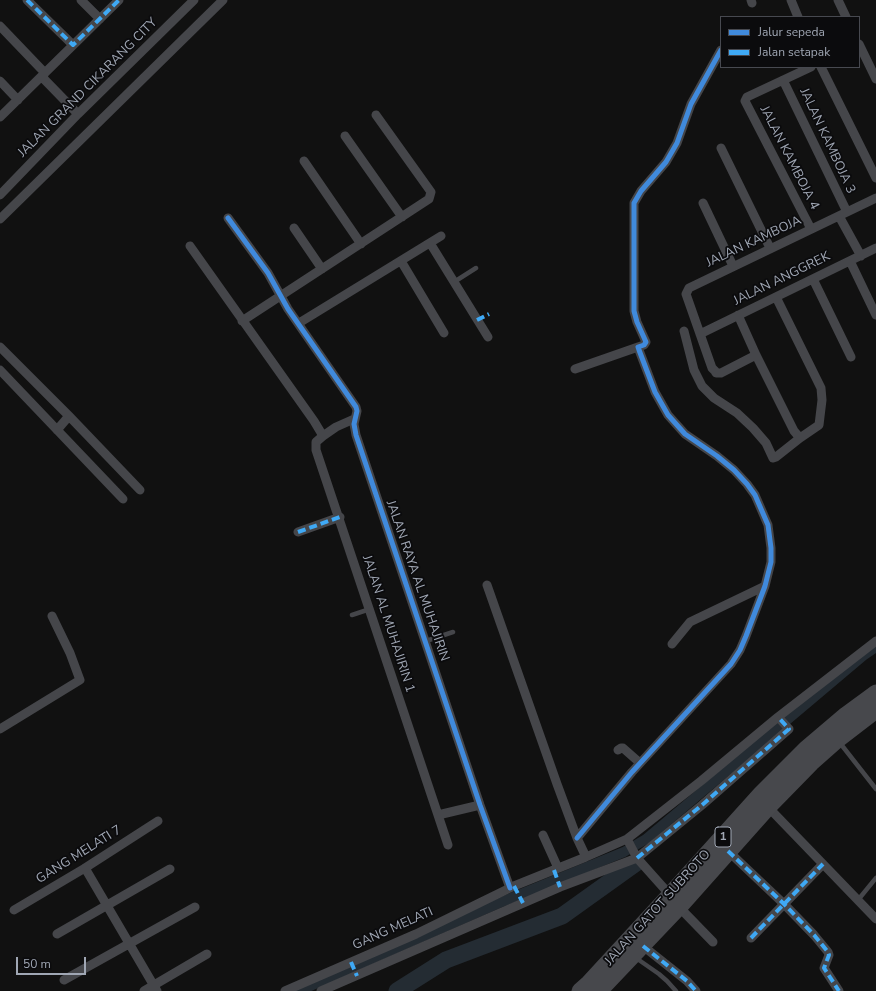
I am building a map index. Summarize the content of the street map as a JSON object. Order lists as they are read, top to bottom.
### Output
{
  "streets": {
    "highway": ["1", "JALAN GATOT SUBROTO"],
    "street": [
      "JALAN GRAND CIKARANG CITY",
      "JALAN KAMBOJA 3",
      "JALAN KAMBOJA 4",
      "JALAN KAMBOJA",
      "JALAN ANGGREK",
      "JALAN RAYA AL MUHAJIRIN",
      "JALAN AL MUHAJIRIN 1",
      "GANG MELATI 7",
      "GANG MELATI"
    ]
  },
  "crossings": [
    ["JALAN KAMBOJA 3", "JALAN KAMBOJA 4"],
    ["JALAN KAMBOJA 3", "JALAN KAMBOJA"],
    ["JALAN KAMBOJA 3", "JALAN ANGGREK"],
    ["JALAN KAMBOJA 4", "JALAN KAMBOJA"],
    ["JALAN KAMBOJA", "JALAN ANGGREK"],
    ["JALAN RAYA AL MUHAJIRIN", "GANG MELATI"]
  ],
  "legend": ["Jalur sepeda", "Jalan setapak"],
  "scale_bar": "50 m"
}
